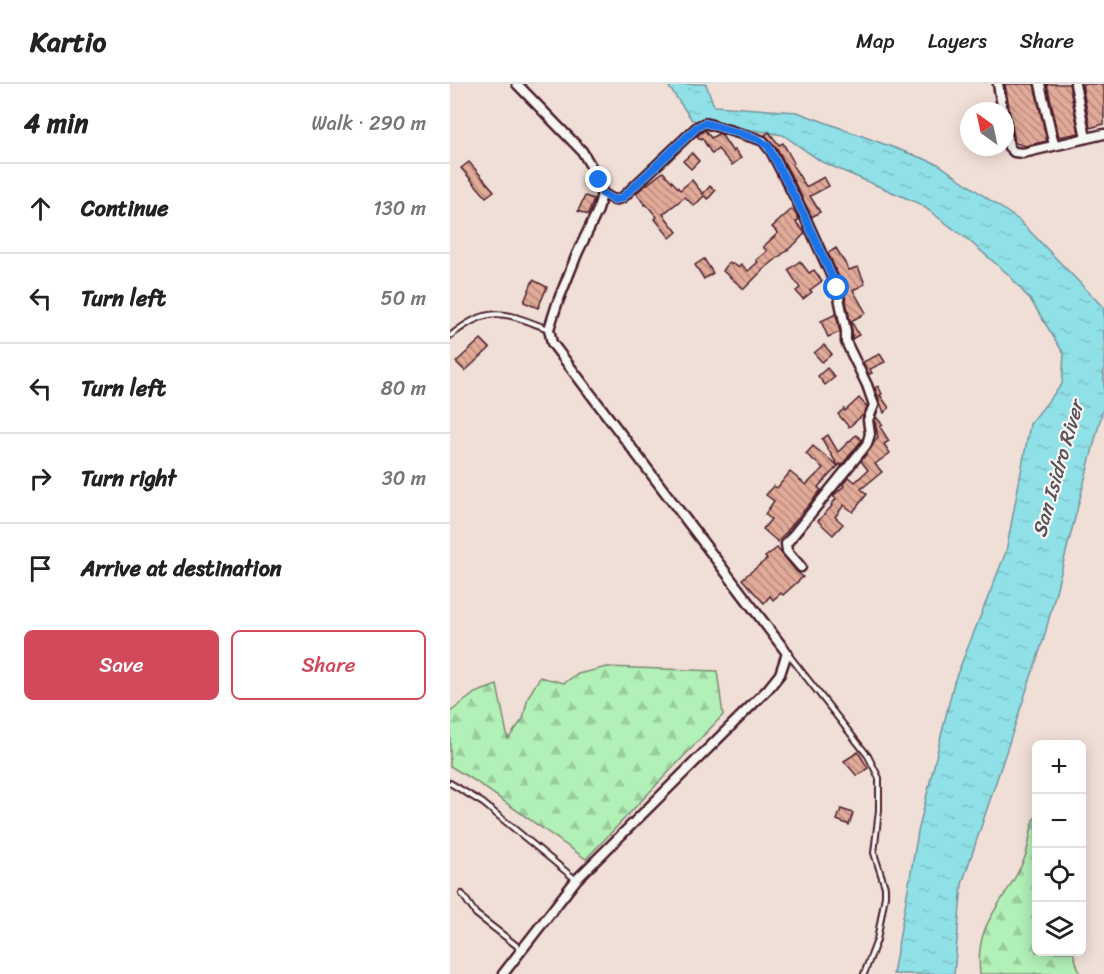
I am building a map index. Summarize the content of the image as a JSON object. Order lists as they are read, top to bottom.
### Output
{
  "water": ["San Isidro River"],
  "north": "top left",
  "page": {
    "header": "Kartio",
    "nav": ["Map", "Layers", "Share"],
    "heading": ["4 min", "Walk · 290 m"],
    "list": [
      ["Continue", "130 m"],
      ["Turn left", "50 m"],
      ["Turn left", "80 m"],
      ["Turn right", "30 m"],
      "Arrive at destination"
    ],
    "buttons": ["Save", "Share"],
    "map_buttons": ["+", "−"]
  }
}
